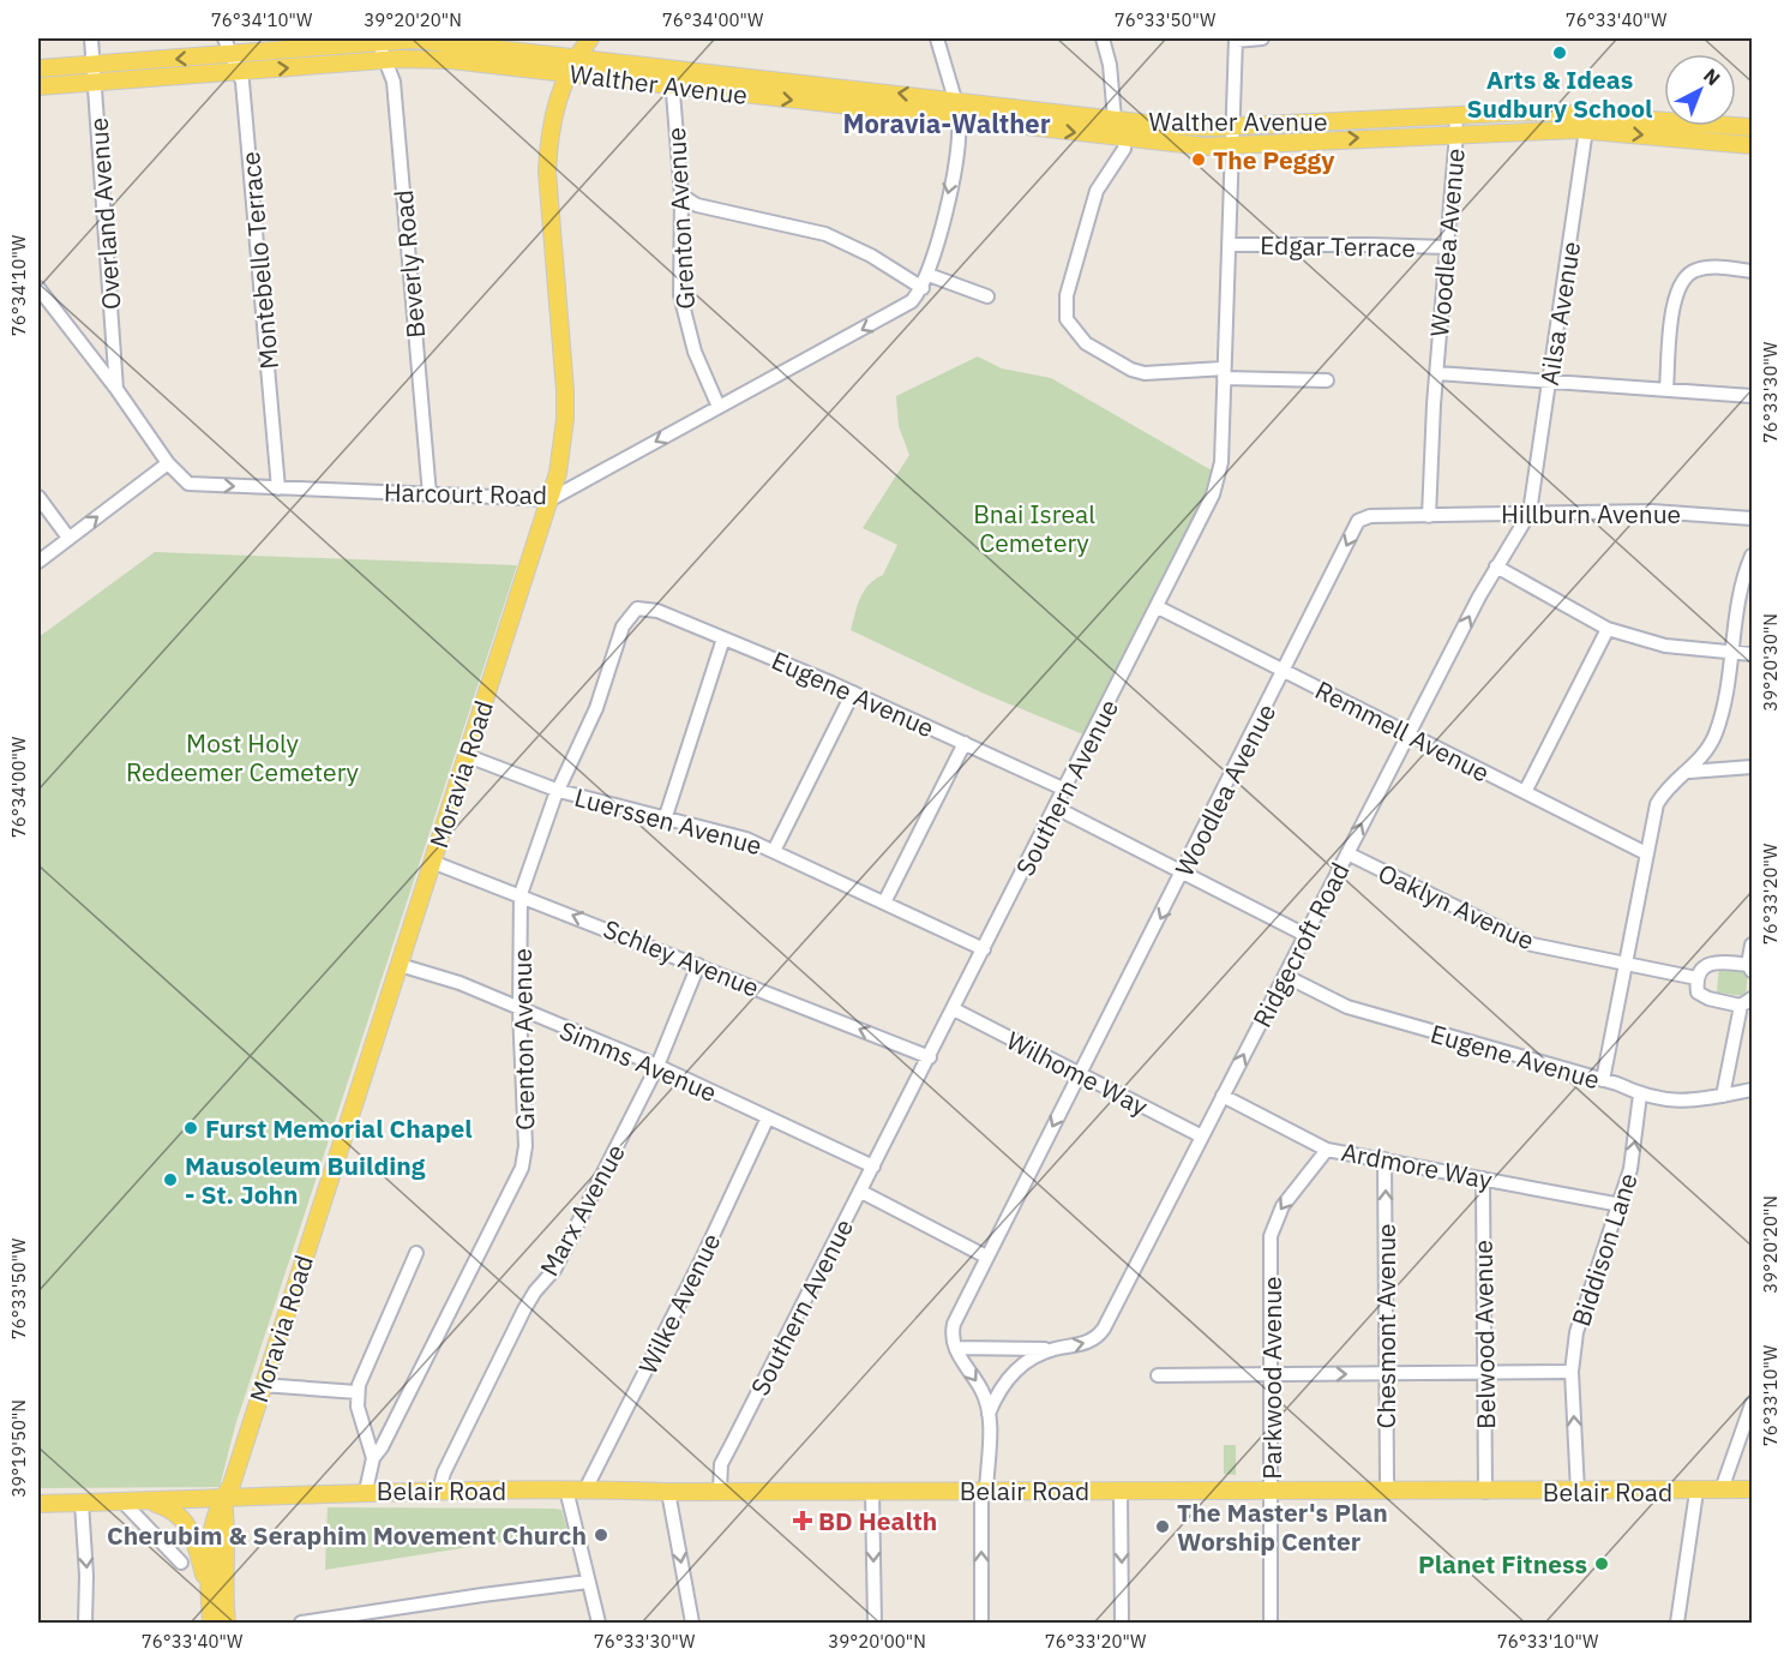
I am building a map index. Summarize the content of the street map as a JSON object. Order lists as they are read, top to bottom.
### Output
{
  "streets": {
    "main road": ["Walther Avenue", "Moravia Road", "Belair Road"],
    "street": [
      "Overland Avenue",
      "Grenton Avenue",
      "Woodlea Avenue",
      "Edgar Terrace",
      "Montebello Terrace",
      "Beverly Road",
      "Ailsa Avenue",
      "Harcourt Road",
      "Hillburn Avenue",
      "Eugene Avenue",
      "Remmell Avenue",
      "Southern Avenue",
      "Luerssen Avenue",
      "Oaklyn Avenue",
      "Ridgecroft Road",
      "Schley Avenue",
      "Simms Avenue",
      "Wilhome Way",
      "Ardmore Way",
      "Marx Avenue",
      "Biddison Lane",
      "Wilke Avenue",
      "Chesmont Avenue",
      "Belwood Avenue",
      "Parkwood Avenue"
    ]
  },
  "crossings": [
    ["Walther Avenue", "Overland Avenue"],
    ["Walther Avenue", "Grenton Avenue"],
    ["Walther Avenue", "Woodlea Avenue"],
    ["Walther Avenue", "Montebello Terrace"],
    ["Walther Avenue", "Beverly Road"],
    ["Walther Avenue", "Ailsa Avenue"],
    ["Walther Avenue", "Moravia Road"],
    ["Walther Avenue", "Southern Avenue"],
    ["Overland Avenue", "Harcourt Road"],
    ["Grenton Avenue", "Harcourt Road"],
    ["Grenton Avenue", "Eugene Avenue"],
    ["Grenton Avenue", "Luerssen Avenue"],
    ["Grenton Avenue", "Schley Avenue"],
    ["Grenton Avenue", "Simms Avenue"],
    ["Woodlea Avenue", "Edgar Terrace"],
    ["Woodlea Avenue", "Hillburn Avenue"],
    ["Woodlea Avenue", "Remmell Avenue"],
    ["Woodlea Avenue", "Ridgecroft Road"],
    ["Woodlea Avenue", "Wilhome Way"],
    ["Edgar Terrace", "Southern Avenue"],
    ["Montebello Terrace", "Harcourt Road"],
    ["Beverly Road", "Harcourt Road"],
    ["Ailsa Avenue", "Hillburn Avenue"],
    ["Ailsa Avenue", "Ridgecroft Road"],
    ["Harcourt Road", "Moravia Road"],
    ["Hillburn Avenue", "Ridgecroft Road"],
    ["Eugene Avenue", "Southern Avenue"],
    ["Eugene Avenue", "Ridgecroft Road"],
    ["Eugene Avenue", "Biddison Lane"],
    ["Remmell Avenue", "Southern Avenue"],
    ["Remmell Avenue", "Ridgecroft Road"],
    ["Moravia Road", "Luerssen Avenue"],
    ["Moravia Road", "Schley Avenue"],
    ["Moravia Road", "Simms Avenue"],
    ["Moravia Road", "Belair Road"],
    ["Southern Avenue", "Luerssen Avenue"],
    ["Southern Avenue", "Schley Avenue"],
    ["Southern Avenue", "Simms Avenue"],
    ["Southern Avenue", "Wilhome Way"],
    ["Southern Avenue", "Belair Road"],
    ["Oaklyn Avenue", "Ridgecroft Road"],
    ["Ridgecroft Road", "Wilhome Way"],
    ["Ridgecroft Road", "Ardmore Way"],
    ["Schley Avenue", "Marx Avenue"],
    ["Simms Avenue", "Marx Avenue"],
    ["Simms Avenue", "Wilke Avenue"],
    ["Ardmore Way", "Biddison Lane"],
    ["Ardmore Way", "Chesmont Avenue"],
    ["Ardmore Way", "Belwood Avenue"],
    ["Ardmore Way", "Parkwood Avenue"],
    ["Marx Avenue", "Belair Road"],
    ["Biddison Lane", "Belair Road"],
    ["Wilke Avenue", "Belair Road"],
    ["Chesmont Avenue", "Belair Road"],
    ["Belwood Avenue", "Belair Road"],
    ["Parkwood Avenue", "Belair Road"]
  ],
  "one_way": [
    "Woodlea Avenue",
    "Ridgecroft Road",
    "Schley Avenue",
    "Biddison Lane",
    "Chesmont Avenue",
    "Parkwood Avenue"
  ],
  "districts": ["Moravia-Walther"],
  "parks": ["Bnai Isreal Cemetery", "Most Holy Redeemer Cemetery"],
  "places": {
    "other": [
      "Arts & Ideas Sudbury School",
      "The Peggy",
      "Furst Memorial Chapel",
      "Mausoleum Building - St. John",
      "The Master's Plan Worship Center",
      "Cherubim & Seraphim Movement Church",
      "Planet Fitness"
    ],
    "health": ["BD Health"]
  },
  "north": "top right",
  "coordinates": [
    "76°34'10\"W",
    "39°20'20\"N",
    "76°34'00\"W",
    "76°33'50\"W",
    "76°33'40\"W",
    "76°33'30\"W",
    "39°20'30\"N",
    "76°33'20\"W",
    "76°33'10\"W",
    "39°19'50\"N",
    "39°20'00\"N"
  ]
}
